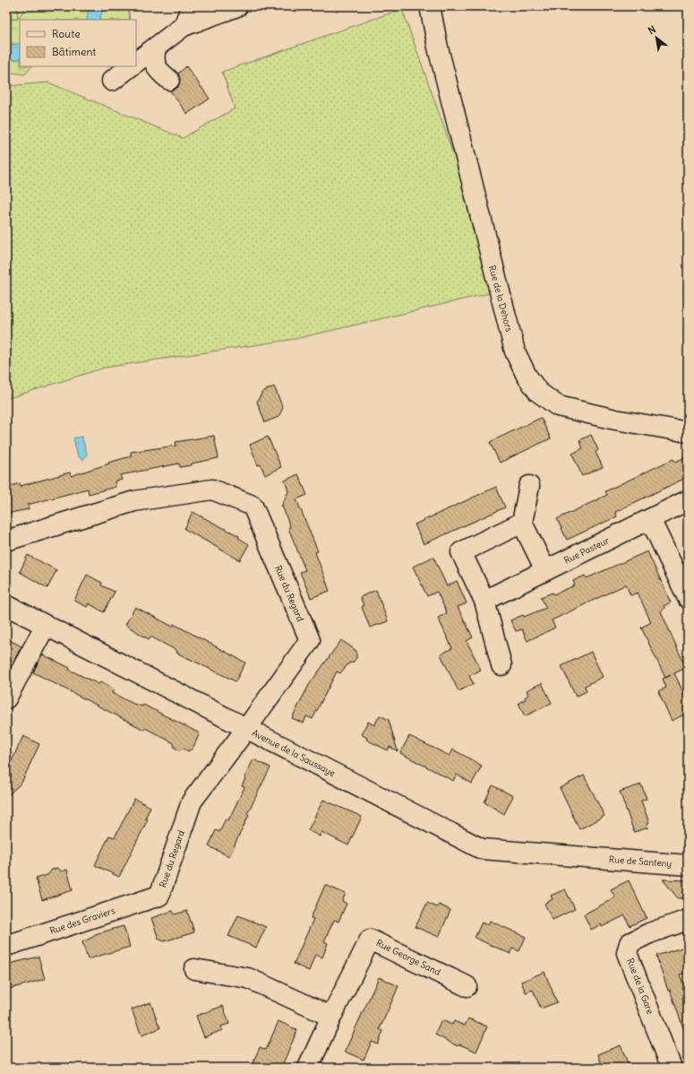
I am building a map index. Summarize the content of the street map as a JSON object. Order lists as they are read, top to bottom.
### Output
{
  "streets": {
    "street": [
      "Rue de la Dehors",
      "Rue Pasteur",
      "Rue du Regard",
      "Avenue de la Saussaye",
      "Rue de Santeny",
      "Rue des Graviers",
      "Rue George Sand",
      "Rue de la Gare"
    ]
  },
  "crossings": [
    ["Rue du Regard", "Avenue de la Saussaye"],
    ["Rue du Regard", "Rue des Graviers"],
    ["Avenue de la Saussaye", "Rue de Santeny"]
  ],
  "legend": ["Route", "Bâtiment"],
  "north": "top left"
}
